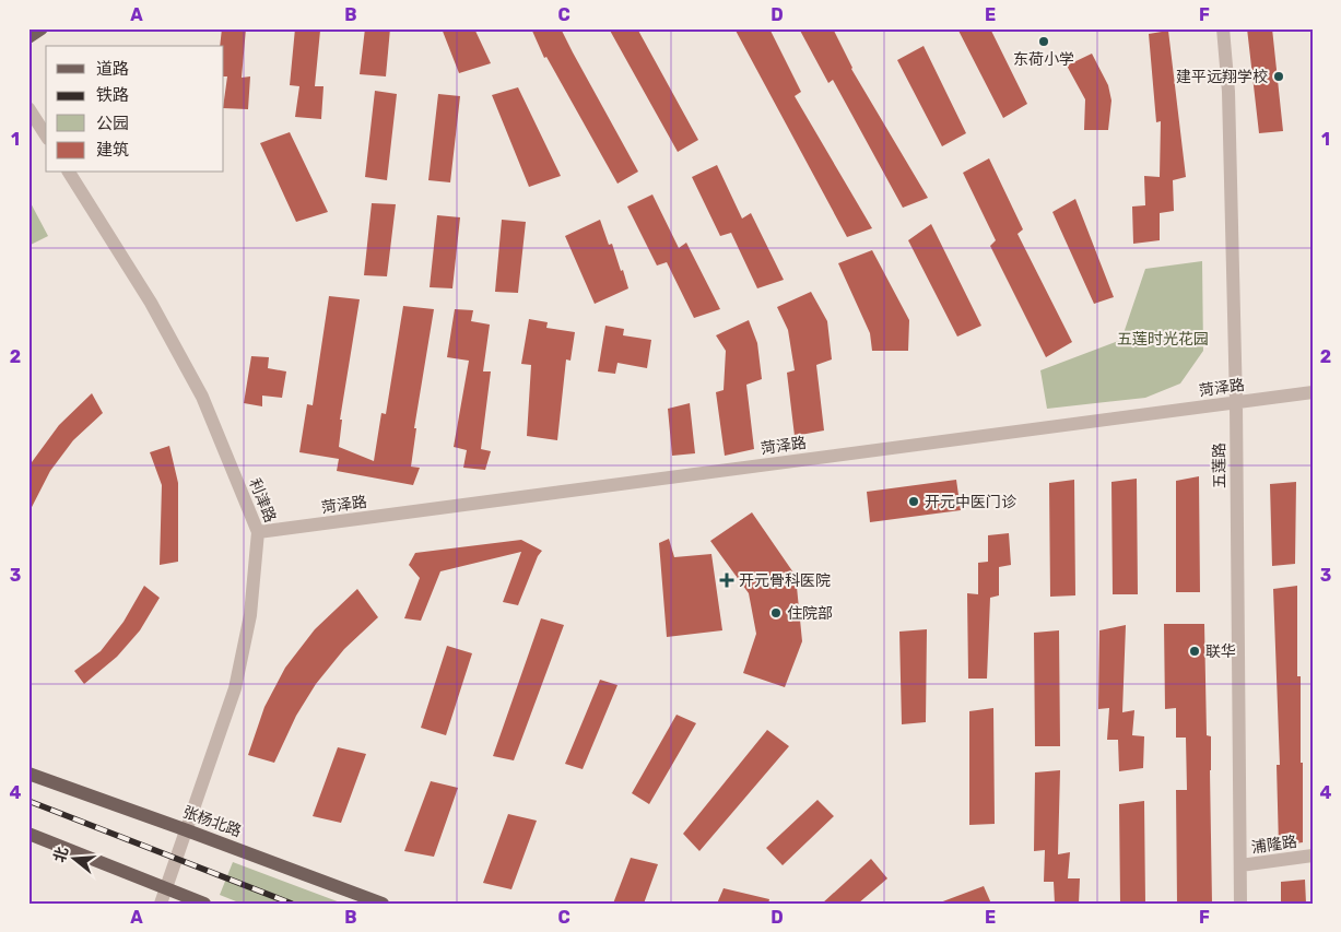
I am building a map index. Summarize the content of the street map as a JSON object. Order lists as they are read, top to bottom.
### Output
{
  "streets": {
    "main road": ["张杨北路"],
    "street": [
      "菏泽路",
      "五莲路",
      "利津路",
      "浦隆路"
    ]
  },
  "crossings": [
    ["菏泽路", "五莲路"],
    ["菏泽路", "利津路"],
    ["五莲路", "浦隆路"],
    ["利津路", "张杨北路"]
  ],
  "parks": ["五莲时光花园"],
  "places": {
    "other": [
      "东荷小学",
      "建平远翔学校",
      "开元中医门诊",
      "住院部",
      "联华"
    ],
    "health": ["开元骨科医院"]
  },
  "legend": [
    "道路",
    "铁路",
    "公园",
    "建筑"
  ],
  "north": "left",
  "grid": {
    "columns": [
      "A",
      "B",
      "C",
      "D",
      "E",
      "F"
    ],
    "rows": [
      "1",
      "2",
      "3",
      "4"
    ]
  }
}
